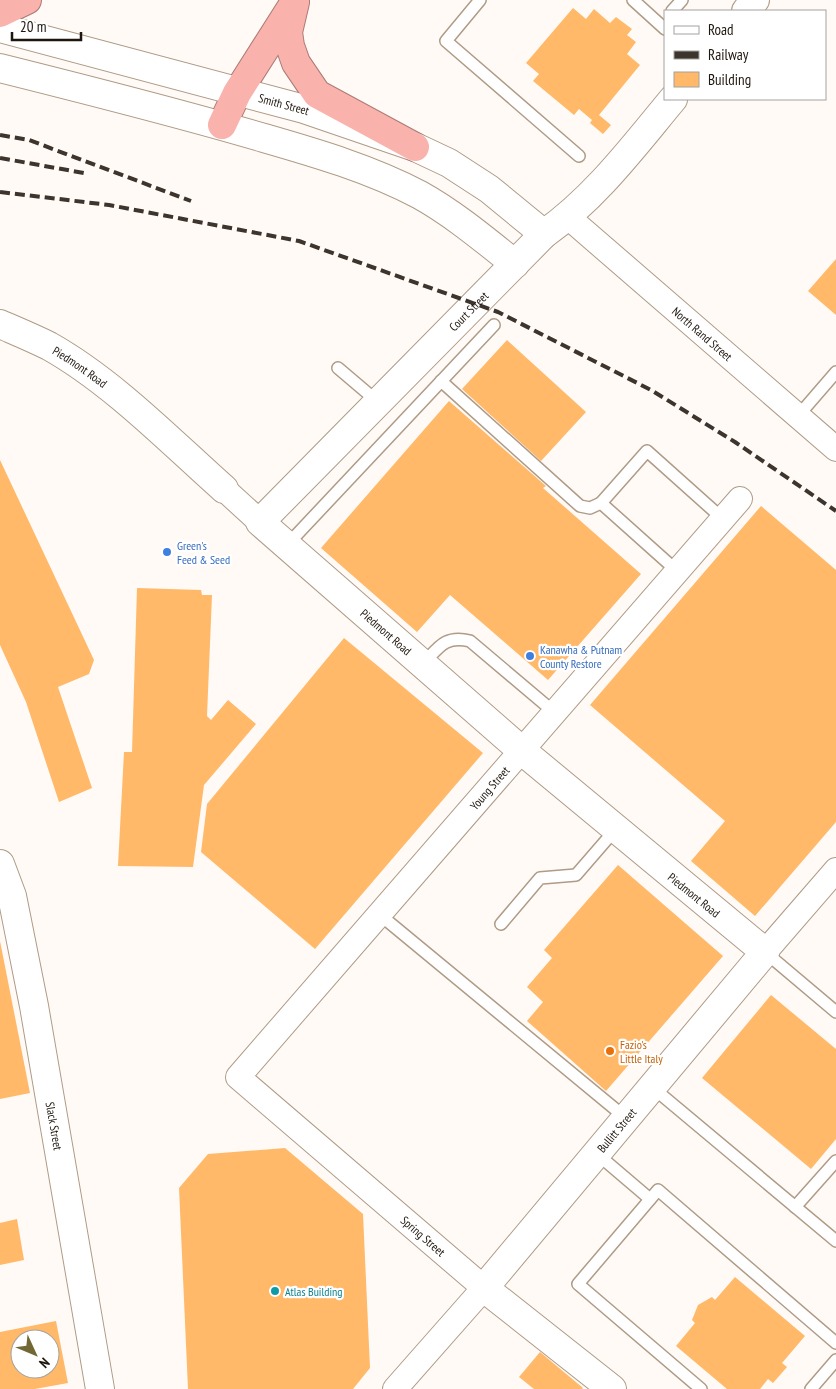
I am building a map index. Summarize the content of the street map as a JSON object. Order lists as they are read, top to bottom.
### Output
{
  "streets": {
    "street": [
      "Smith Street",
      "Court Street",
      "North Rand Street",
      "Piedmont Road",
      "Young Street",
      "Slack Street",
      "Bullitt Street",
      "Spring Street"
    ]
  },
  "crossings": [
    ["Smith Street", "Court Street"],
    ["Court Street", "North Rand Street"],
    ["Court Street", "Piedmont Road"],
    ["Piedmont Road", "Young Street"],
    ["Piedmont Road", "Bullitt Street"],
    ["Young Street", "Spring Street"],
    ["Bullitt Street", "Spring Street"]
  ],
  "places": [
    "Green's Feed & Seed",
    "Kanawha & Putnam County Restore",
    "Fazio's Little Italy",
    "Atlas Building"
  ],
  "legend": ["Road", "Railway", "Building"],
  "scale_bar": "20 m",
  "north": "bottom right"
}
